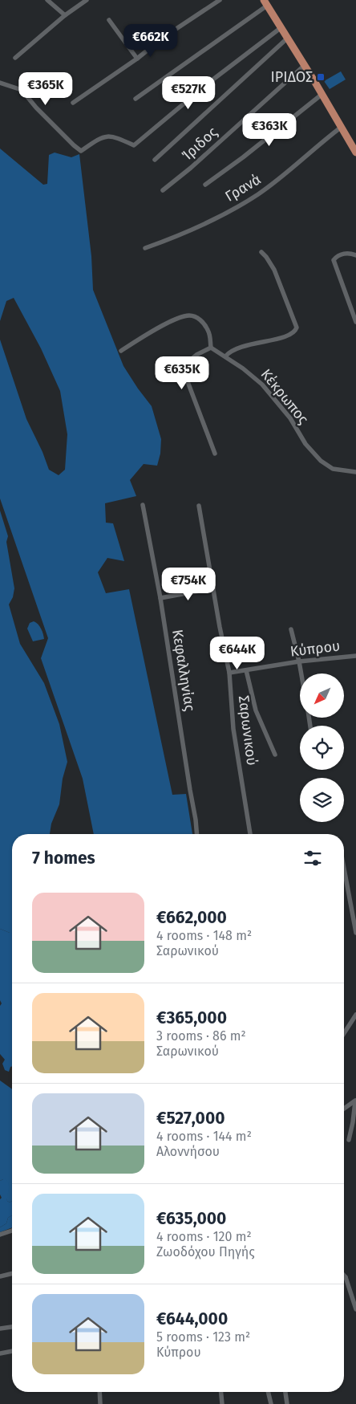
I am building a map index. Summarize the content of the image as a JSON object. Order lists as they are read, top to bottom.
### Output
{
  "streets": {
    "street": [
      "Ίριδος",
      "Γρανά",
      "Κέκρωπος",
      "Κύπρου",
      "Κεφαλληνίας",
      "Σαρωνικού"
    ]
  },
  "crossings": [
    ["Κύπρου", "Σαρωνικού"]
  ],
  "places": {
    "transit": ["ΙΡΙΔΟΣ"]
  },
  "north": "bottom left",
  "page": {
    "price": [
      "€662K",
      "€365K",
      "€527K",
      "€363K",
      "€635K",
      "€754K",
      "€644K"
    ],
    "heading": "7 homes",
    "list": [
      {
        "name": "€662,000",
        "note": "4 rooms · 148 m² · Σαρωνικού"
      },
      {
        "name": "€365,000",
        "note": "3 rooms · 86 m² · Σαρωνικού"
      },
      {
        "name": "€527,000",
        "note": "4 rooms · 144 m² · Αλοννήσου"
      },
      {
        "name": "€635,000",
        "note": "4 rooms · 120 m² · Ζωοδόχου Πηγής"
      },
      {
        "name": "€644,000",
        "note": "5 rooms · 123 m² · Κύπρου"
      }
    ]
  }
}
